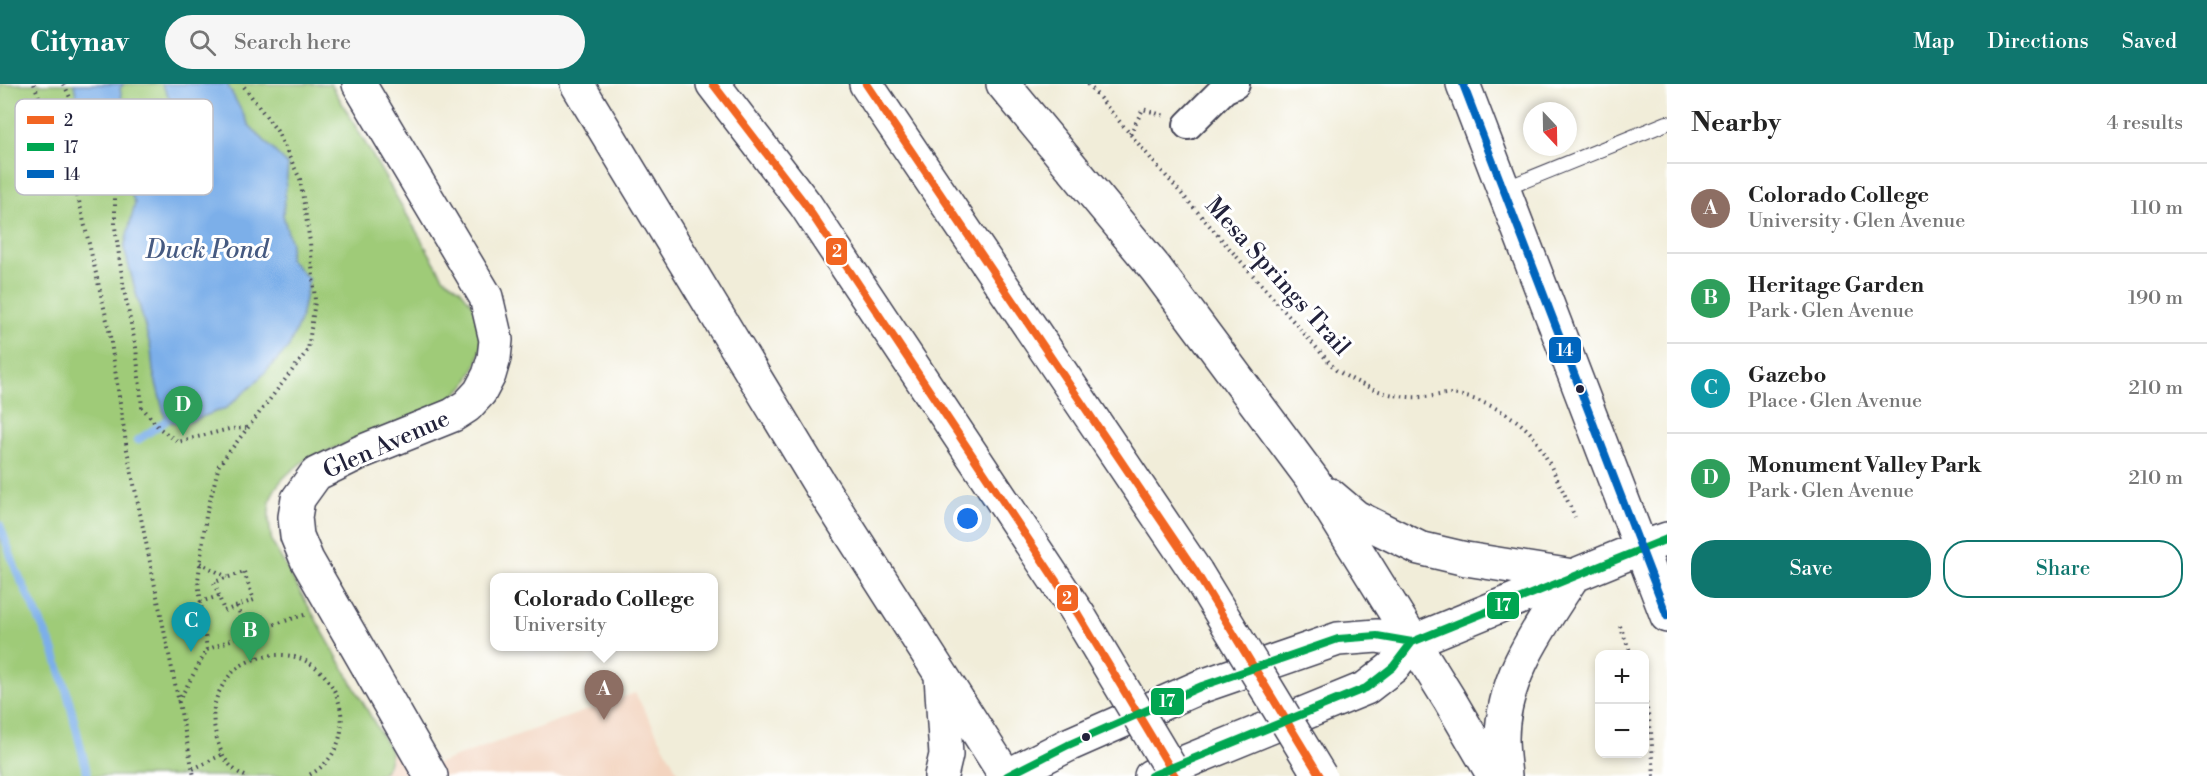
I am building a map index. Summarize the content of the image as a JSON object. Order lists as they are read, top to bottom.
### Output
{
  "streets": {
    "main road": ["Glen Avenue"],
    "path": ["Mesa Springs Trail"]
  },
  "water": ["Duck Pond"],
  "lines": ["transit line 2", "transit line 14", "transit line 17"],
  "legend": ["2", "17", "14"],
  "north": "bottom",
  "page": {
    "header": "Citynav",
    "search": "Search here",
    "nav": ["Map", "Directions", "Saved"],
    "heading": ["Nearby", "4 results"],
    "list": [
      {
        "mark": "A",
        "name": "Colorado College",
        "note": "University · Glen Avenue",
        "value": "110 m"
      },
      {
        "mark": "B",
        "name": "Heritage Garden",
        "note": "Park · Glen Avenue",
        "value": "190 m"
      },
      {
        "mark": "C",
        "name": "Gazebo",
        "note": "Place · Glen Avenue",
        "value": "210 m"
      },
      {
        "mark": "D",
        "name": "Monument Valley Park",
        "note": "Park · Glen Avenue",
        "value": "210 m"
      }
    ],
    "pins": [
      "D",
      "C",
      "B",
      "A"
    ],
    "buttons": ["Save", "Share"],
    "popup": ["Colorado College", "University"],
    "map_buttons": ["+", "−"]
  }
}
